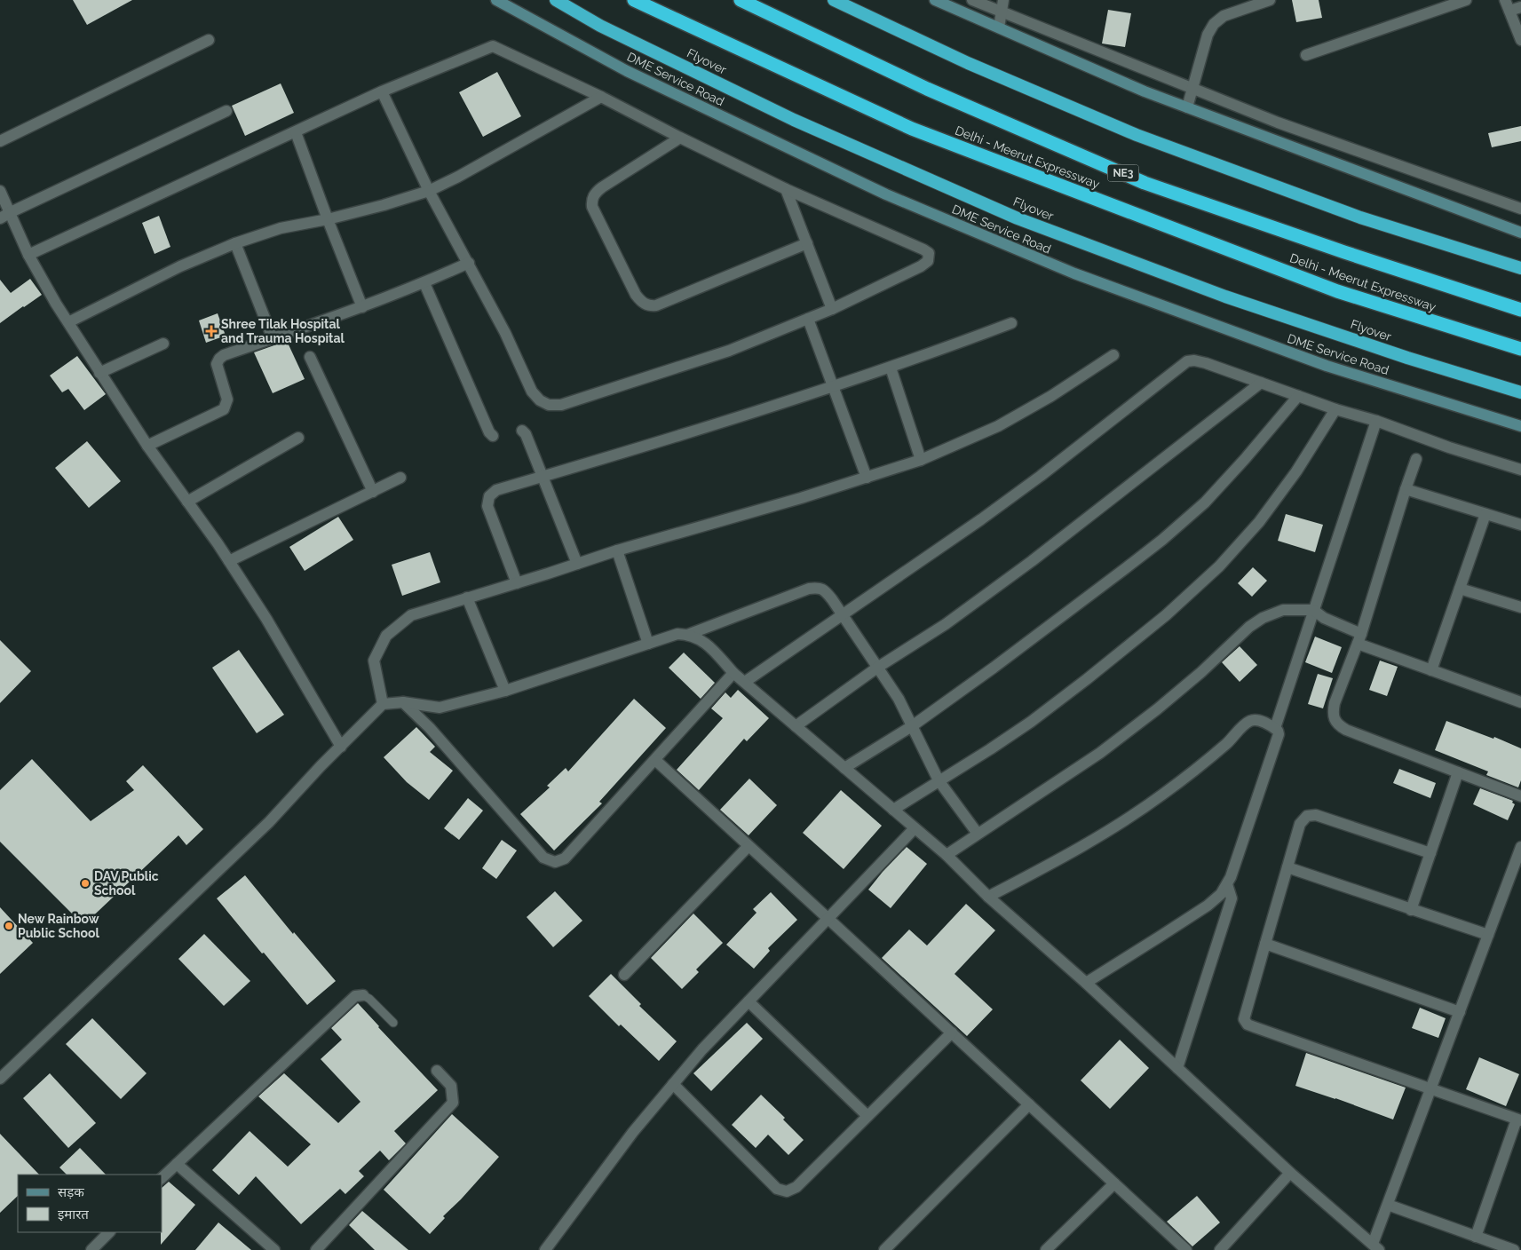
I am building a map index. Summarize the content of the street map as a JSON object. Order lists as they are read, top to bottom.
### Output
{
  "streets": {
    "highway": ["Flyover", "Delhi - Meerut Expressway", "NE3"],
    "main road": ["DME Service Road"]
  },
  "places": {
    "health": ["Shree Tilak Hospital and Trauma Hospital"],
    "other": ["DAV Public School", "New Rainbow Public School"]
  },
  "legend": ["सड़क", "इमारत"]
}
